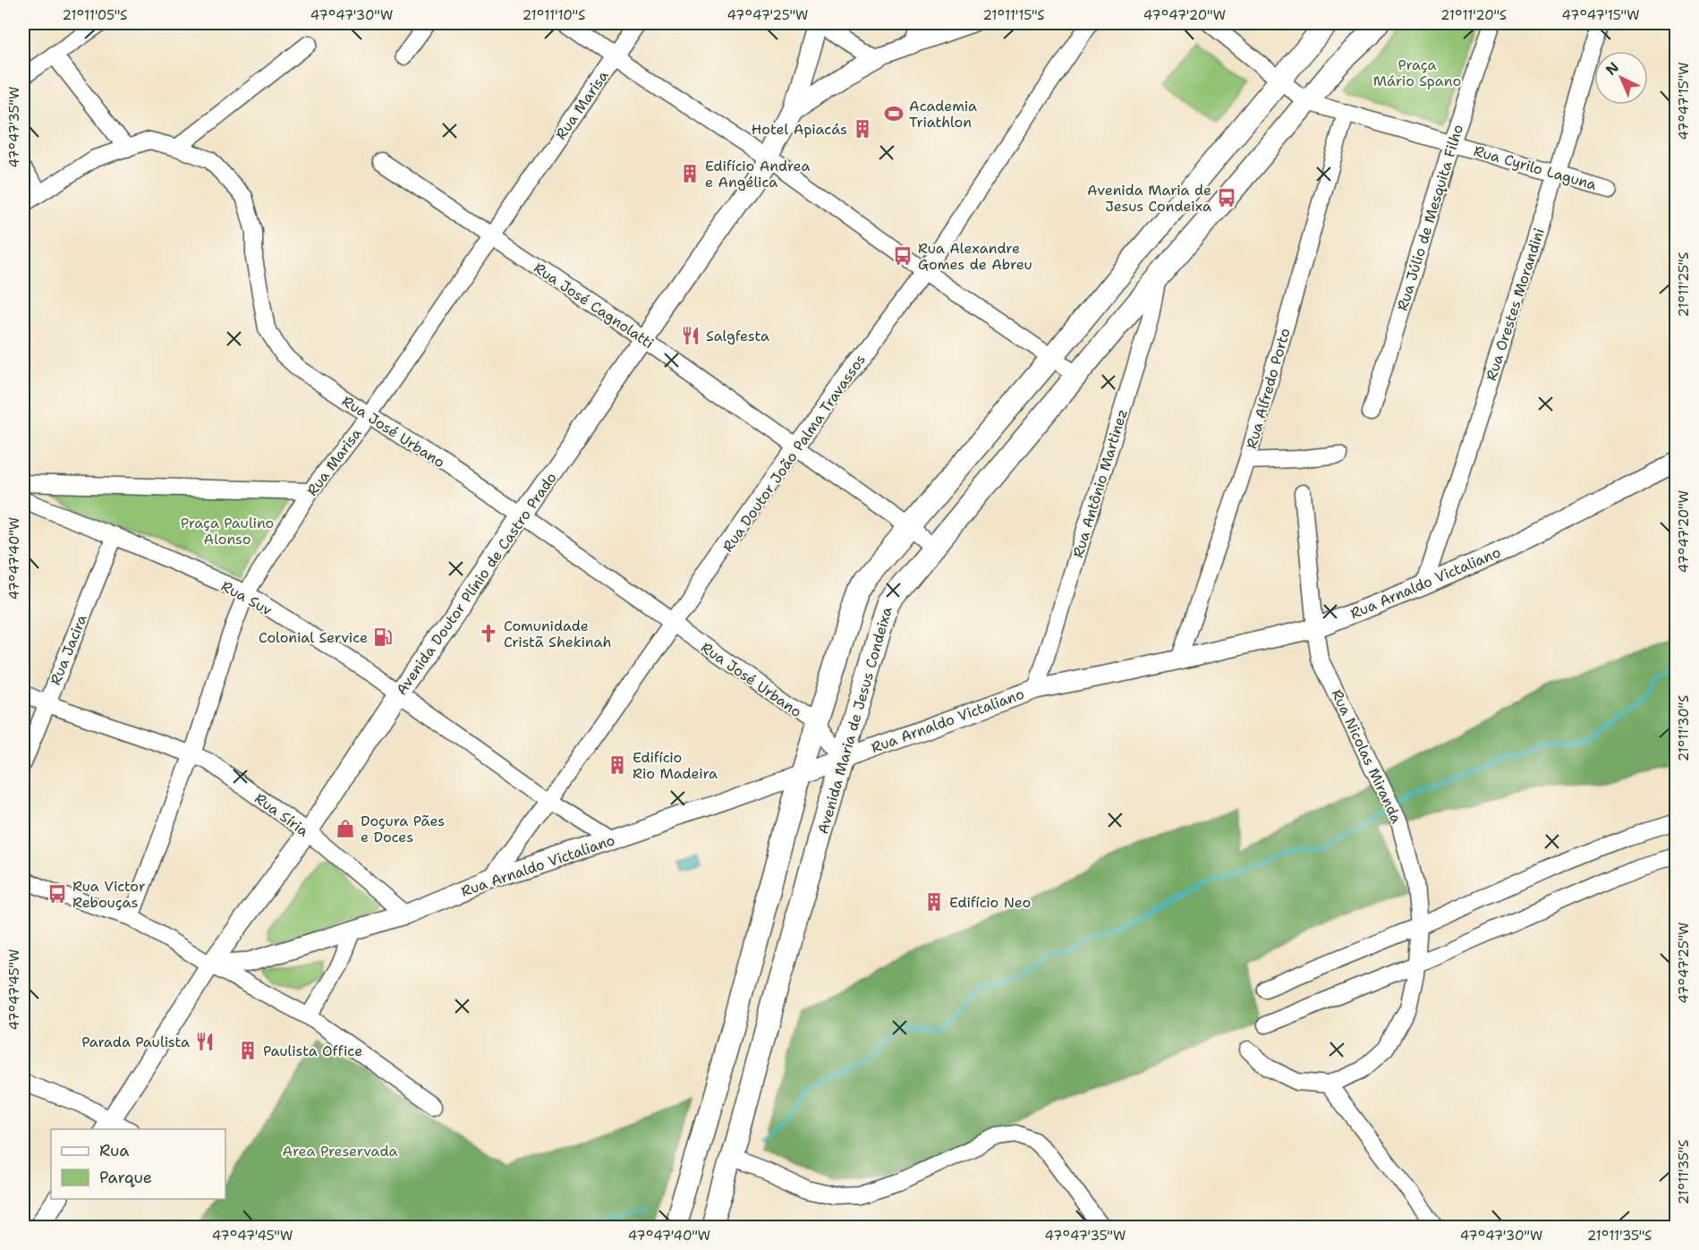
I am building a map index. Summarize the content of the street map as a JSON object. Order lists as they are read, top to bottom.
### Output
{
  "streets": {
    "main road": ["Avenida Maria de Jesus Condeixa"],
    "street": [
      "Rua Marisa",
      "Rua Cyrilo Laguna",
      "Rua Júlio de Mesquita Filho",
      "Rua Orestes Morandini",
      "Rua José Cagnolatti",
      "Rua Alfredo Porto",
      "Rua José Urbano",
      "Rua Doutor João Palma Travassos",
      "Rua Antônio Martinez",
      "Rua Arnaldo Victaliano",
      "Avenida Doutor Plínio de Castro Prado",
      "Rua Suv",
      "Rua Jacira",
      "Rua Nicolas Miranda",
      "Rua Síria"
    ]
  },
  "crossings": [
    ["Rua Marisa", "Rua José Cagnolatti"],
    ["Rua Marisa", "Rua José Urbano"],
    ["Rua Marisa", "Rua Suv"],
    ["Rua Marisa", "Rua Síria"],
    ["Rua Cyrilo Laguna", "Rua Júlio de Mesquita Filho"],
    ["Rua Cyrilo Laguna", "Rua Orestes Morandini"],
    ["Rua Cyrilo Laguna", "Rua Alfredo Porto"],
    ["Rua Cyrilo Laguna", "Avenida Maria de Jesus Condeixa"],
    ["Rua Orestes Morandini", "Rua Arnaldo Victaliano"],
    ["Rua José Cagnolatti", "Rua Doutor João Palma Travassos"],
    ["Rua José Cagnolatti", "Avenida Doutor Plínio de Castro Prado"],
    ["Rua José Cagnolatti", "Avenida Maria de Jesus Condeixa"],
    ["Rua Alfredo Porto", "Rua Arnaldo Victaliano"],
    ["Rua José Urbano", "Rua Doutor João Palma Travassos"],
    ["Rua José Urbano", "Rua Arnaldo Victaliano"],
    ["Rua José Urbano", "Avenida Doutor Plínio de Castro Prado"],
    ["Rua José Urbano", "Avenida Maria de Jesus Condeixa"],
    ["Rua Doutor João Palma Travassos", "Rua Arnaldo Victaliano"],
    ["Rua Doutor João Palma Travassos", "Rua Suv"],
    ["Rua Antônio Martinez", "Rua Arnaldo Victaliano"],
    ["Rua Antônio Martinez", "Avenida Maria de Jesus Condeixa"],
    ["Rua Arnaldo Victaliano", "Avenida Doutor Plínio de Castro Prado"],
    ["Rua Arnaldo Victaliano", "Rua Suv"],
    ["Rua Arnaldo Victaliano", "Avenida Maria de Jesus Condeixa"],
    ["Rua Arnaldo Victaliano", "Rua Nicolas Miranda"],
    ["Rua Arnaldo Victaliano", "Rua Síria"],
    ["Avenida Doutor Plínio de Castro Prado", "Rua Suv"],
    ["Avenida Doutor Plínio de Castro Prado", "Rua Síria"],
    ["Rua Suv", "Rua Jacira"],
    ["Rua Jacira", "Rua Síria"]
  ],
  "parks": ["Praça Mário Spano", "Praça Paulino Alonso", "Area Preservada"],
  "places": {
    "sports": ["Academia Triathlon"],
    "building": [
      "Hotel Apiacás",
      "Edifício Andrea e Angélica",
      "Edifício Rio Madeira",
      "Edifício Neo",
      "Paulista Office"
    ],
    "bus stop": ["Avenida Maria de Jesus Condeixa", "Rua Alexandre Gomes de Abreu", "Rua Victor Rebouças"],
    "restaurant": ["Salgfesta", "Parada Paulista"],
    "church": ["Comunidade Cristã Shekinah"],
    "fuel station": ["Colonial Service"],
    "shop": ["Doçura Pães e Doces"]
  },
  "legend": ["Rua", "Parque"],
  "north": "top left",
  "coordinates": [
    "21°11'05\"S",
    "47°47'30\"W",
    "21°11'10\"S",
    "47°47'25\"W",
    "21°11'15\"S",
    "47°47'20\"W",
    "21°11'20\"S",
    "47°47'15\"W",
    "47°47'35\"W",
    "21°11'25\"S",
    "47°47'40\"W",
    "21°11'30\"S",
    "47°47'45\"W",
    "21°11'35\"S"
  ]
}
